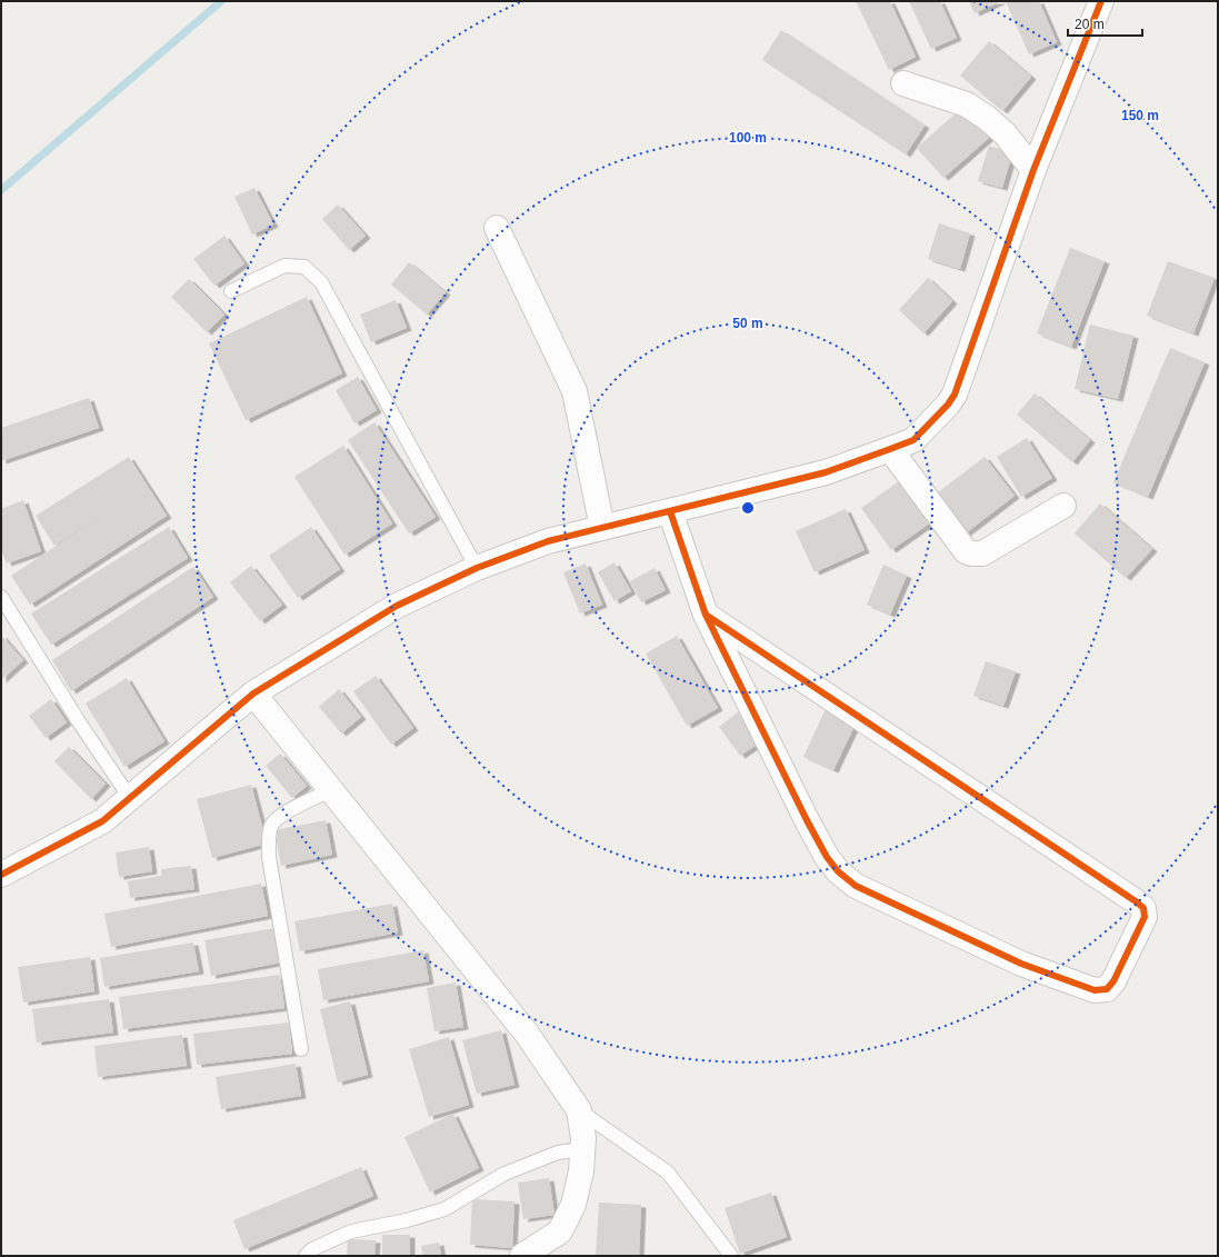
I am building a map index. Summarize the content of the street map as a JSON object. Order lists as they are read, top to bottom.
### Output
{
  "scale_bar": "20 m",
  "rings": ["150 m", "100 m", "50 m"]
}
